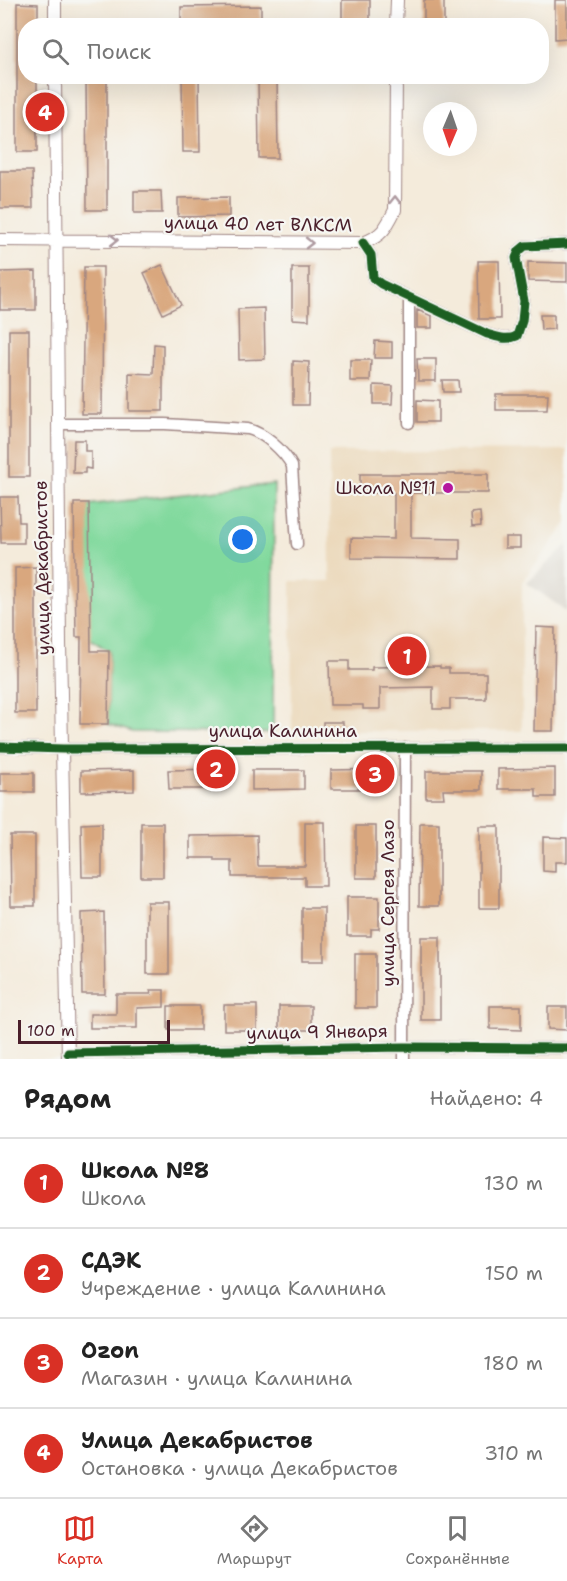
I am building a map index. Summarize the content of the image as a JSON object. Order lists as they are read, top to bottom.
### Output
{
  "streets": {
    "main road": ["улица 40 лет ВЛКСМ", "улица Декабристов"],
    "street": ["улица Калинина", "улица Сергея Лазо", "улица 9 Января"]
  },
  "crossings": [
    ["улица 40 лет ВЛКСМ", "улица Декабристов"],
    ["улица Декабристов", "улица Калинина"],
    ["улица Декабристов", "улица 9 Января"],
    ["улица Калинина", "улица Сергея Лазо"],
    ["улица Сергея Лазо", "улица 9 Января"]
  ],
  "one_way": ["улица 40 лет ВЛКСМ"],
  "places": ["Школа №11"],
  "scale_bar": "100 m",
  "north": "bottom",
  "page": {
    "search": "Поиск",
    "pins": [
      "4",
      "1",
      "2",
      "3"
    ],
    "scale": "100 m",
    "heading": ["Рядом", "Найдено: 4"],
    "list": [
      {
        "mark": "1",
        "name": "Школа №8",
        "note": "Школа",
        "value": "130 m"
      },
      {
        "mark": "2",
        "name": "СДЭК",
        "note": "Учреждение · улица Калинина",
        "value": "150 m"
      },
      {
        "mark": "3",
        "name": "Ozon",
        "note": "Магазин · улица Калинина",
        "value": "180 m"
      },
      {
        "mark": "4",
        "name": "Улица Декабристов",
        "note": "Остановка · улица Декабристов",
        "value": "310 m"
      }
    ],
    "nav": ["Карта", "Маршрут", "Сохранённые"]
  }
}
